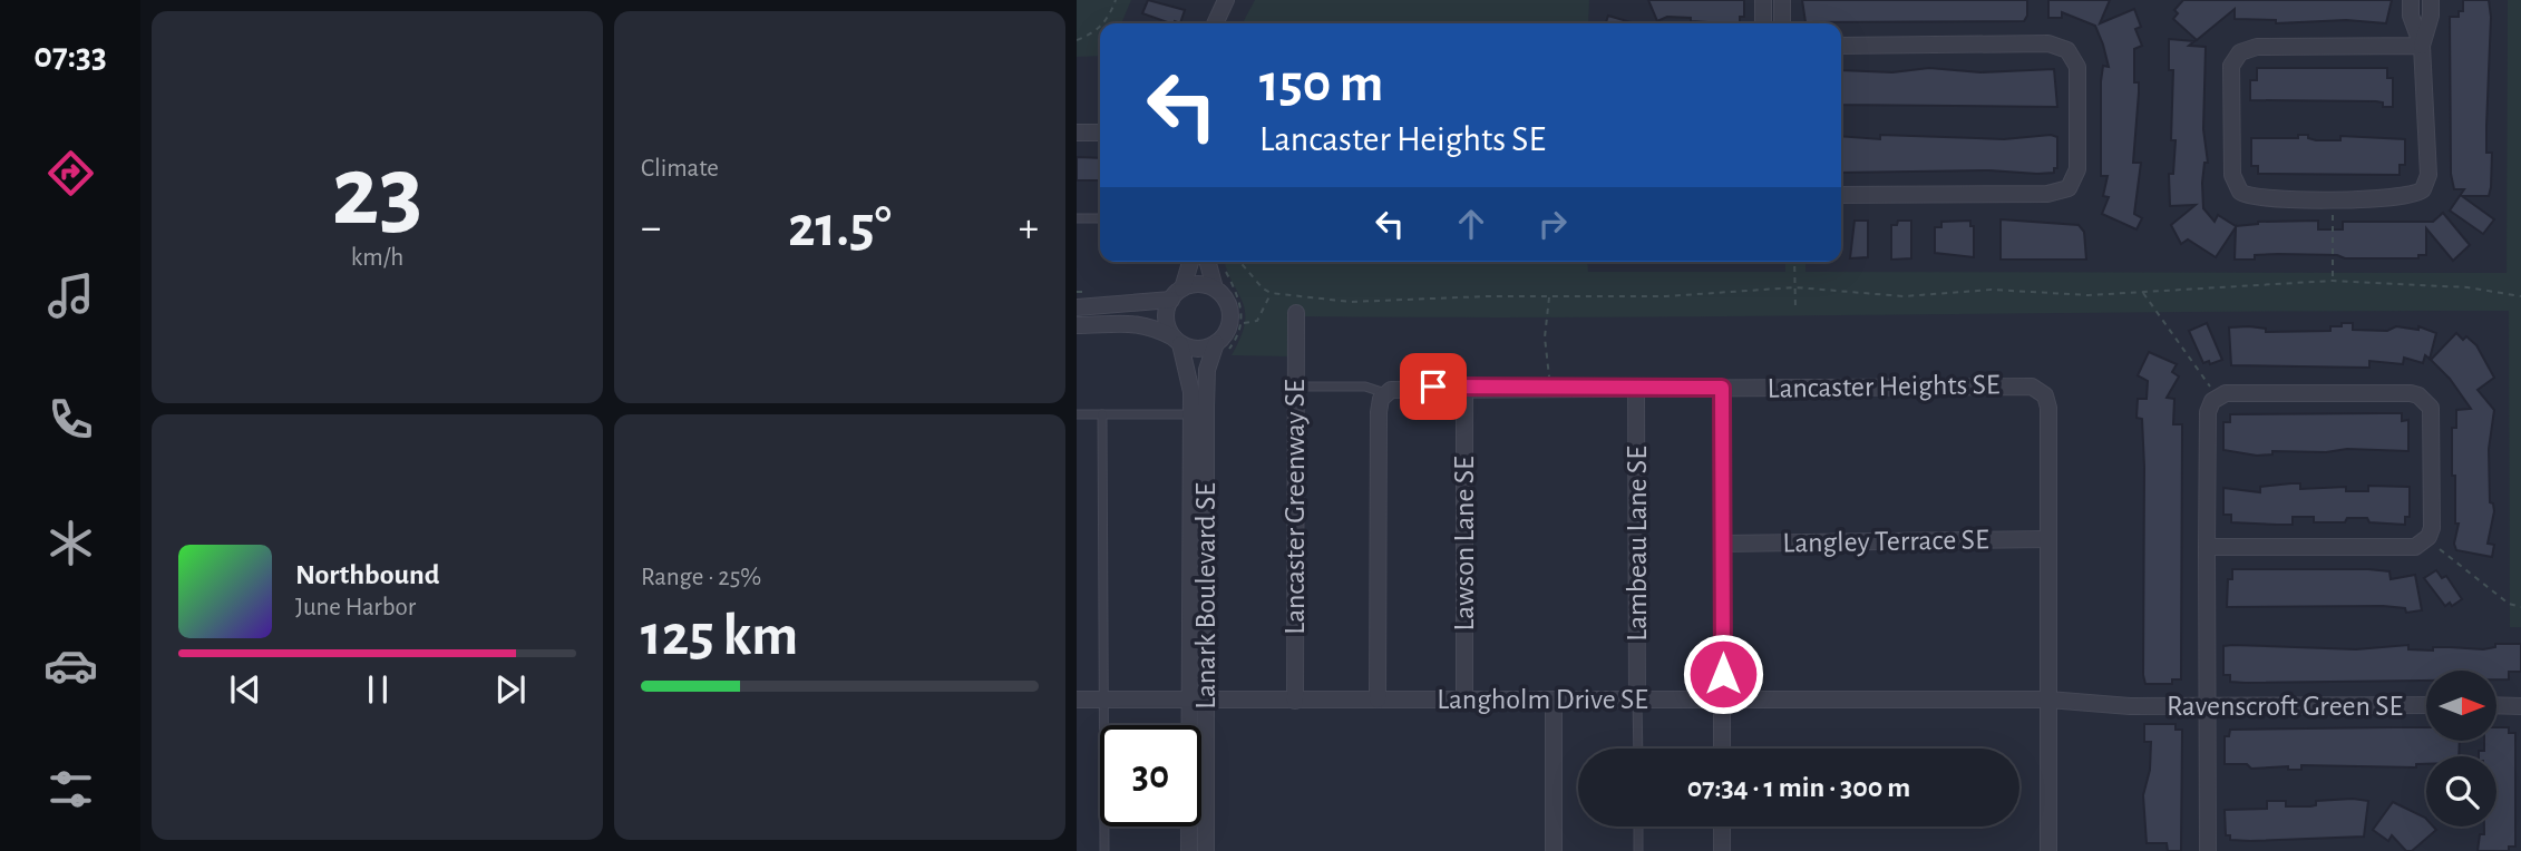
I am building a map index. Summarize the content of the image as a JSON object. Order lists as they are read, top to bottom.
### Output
{
  "streets": {
    "street": [
      "Lancaster Heights SE",
      "Lancaster Greenway SE",
      "Langley Terrace SE",
      "Lawson Lane SE",
      "Lambeau Lane SE",
      "Lanark Boulevard SE",
      "Langholm Drive SE",
      "Ravenscroft Green SE"
    ]
  },
  "crossings": [
    ["Lancaster Heights SE", "Langley Terrace SE"],
    ["Lancaster Heights SE", "Lawson Lane SE"],
    ["Lancaster Heights SE", "Lambeau Lane SE"],
    ["Lancaster Heights SE", "Langholm Drive SE"],
    ["Lancaster Greenway SE", "Langholm Drive SE"],
    ["Lawson Lane SE", "Langholm Drive SE"],
    ["Lambeau Lane SE", "Langholm Drive SE"],
    ["Lanark Boulevard SE", "Langholm Drive SE"],
    ["Langholm Drive SE", "Ravenscroft Green SE"]
  ],
  "north": "right",
  "page": {
    "tabs": "07:33",
    "tile": [
      ["23", "km/h"],
      "Climate",
      ["Range · 25%", "125 km"]
    ],
    "turn": ["150 m", "Lancaster Heights SE"],
    "heat": ["−", "21.5°", "+"],
    "song": ["Northbound", "June Harbor"],
    "limit": "30",
    "trip": "07:34 · 1 min · 300 m"
  }
}
